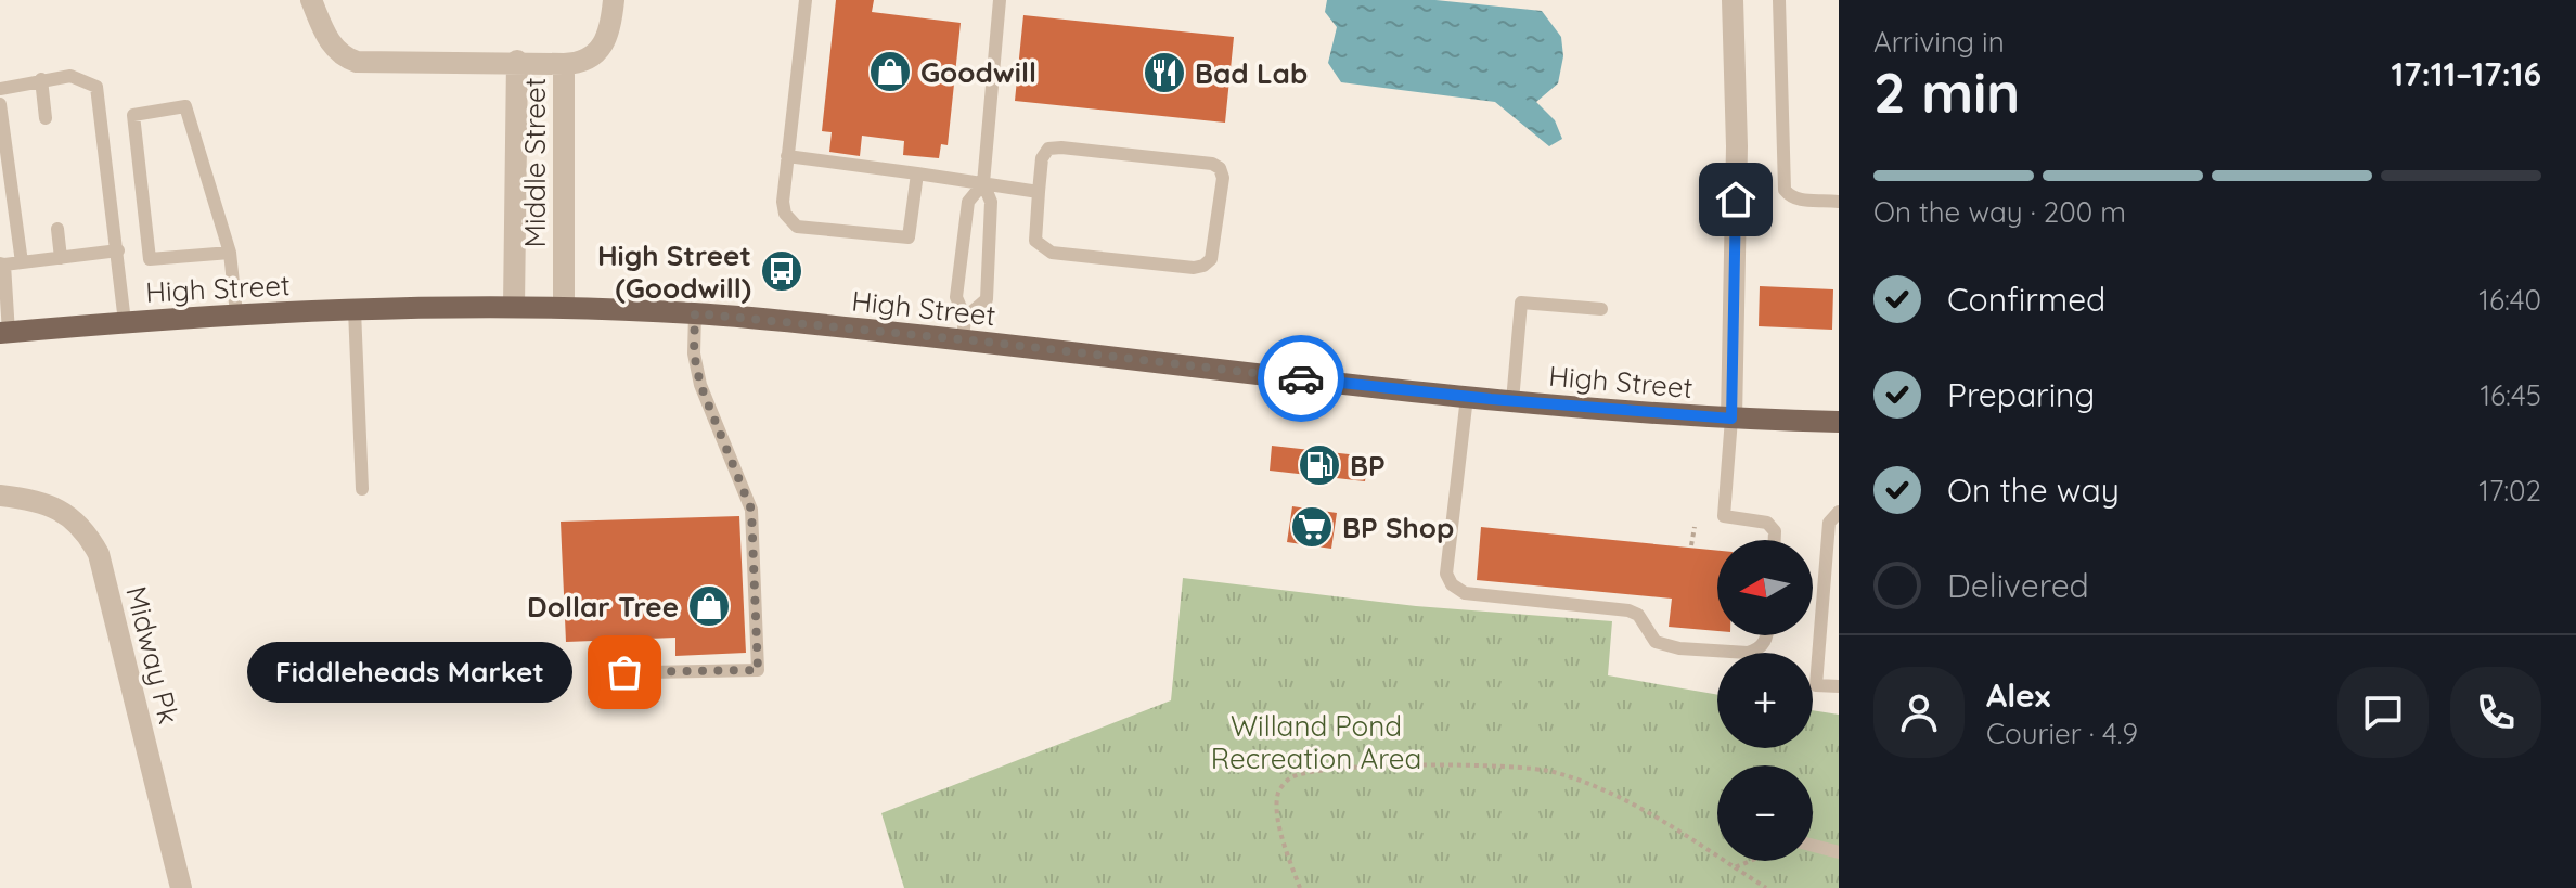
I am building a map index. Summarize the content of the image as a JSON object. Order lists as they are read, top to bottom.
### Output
{
  "streets": {
    "main road": ["High Street"],
    "street": ["Middle Street", "Midway Pk"]
  },
  "crossings": [
    ["Middle Street", "High Street"]
  ],
  "parks": ["Willand Pond Recreation Area"],
  "places": {
    "shop": ["Goodwill", "Dollar Tree"],
    "restaurant": ["Bad Lab"],
    "bus stop": ["High Street (Goodwill)"],
    "fuel station": ["BP"],
    "supermarket": ["BP Shop"],
    "other": ["Fiddleheads Market"]
  },
  "north": "left",
  "page": {
    "heading": ["2 min", "Arriving in", "17:11–17:16"],
    "panel": ["Alex", "Courier · 4.9"],
    "bar": "On the way · 200 m",
    "list": [
      ["Confirmed", "16:40"],
      ["Preparing", "16:45"],
      ["On the way", "17:02"],
      "Delivered"
    ],
    "map_buttons": ["+", "−"],
    "bubble": "Fiddleheads Market"
  }
}
